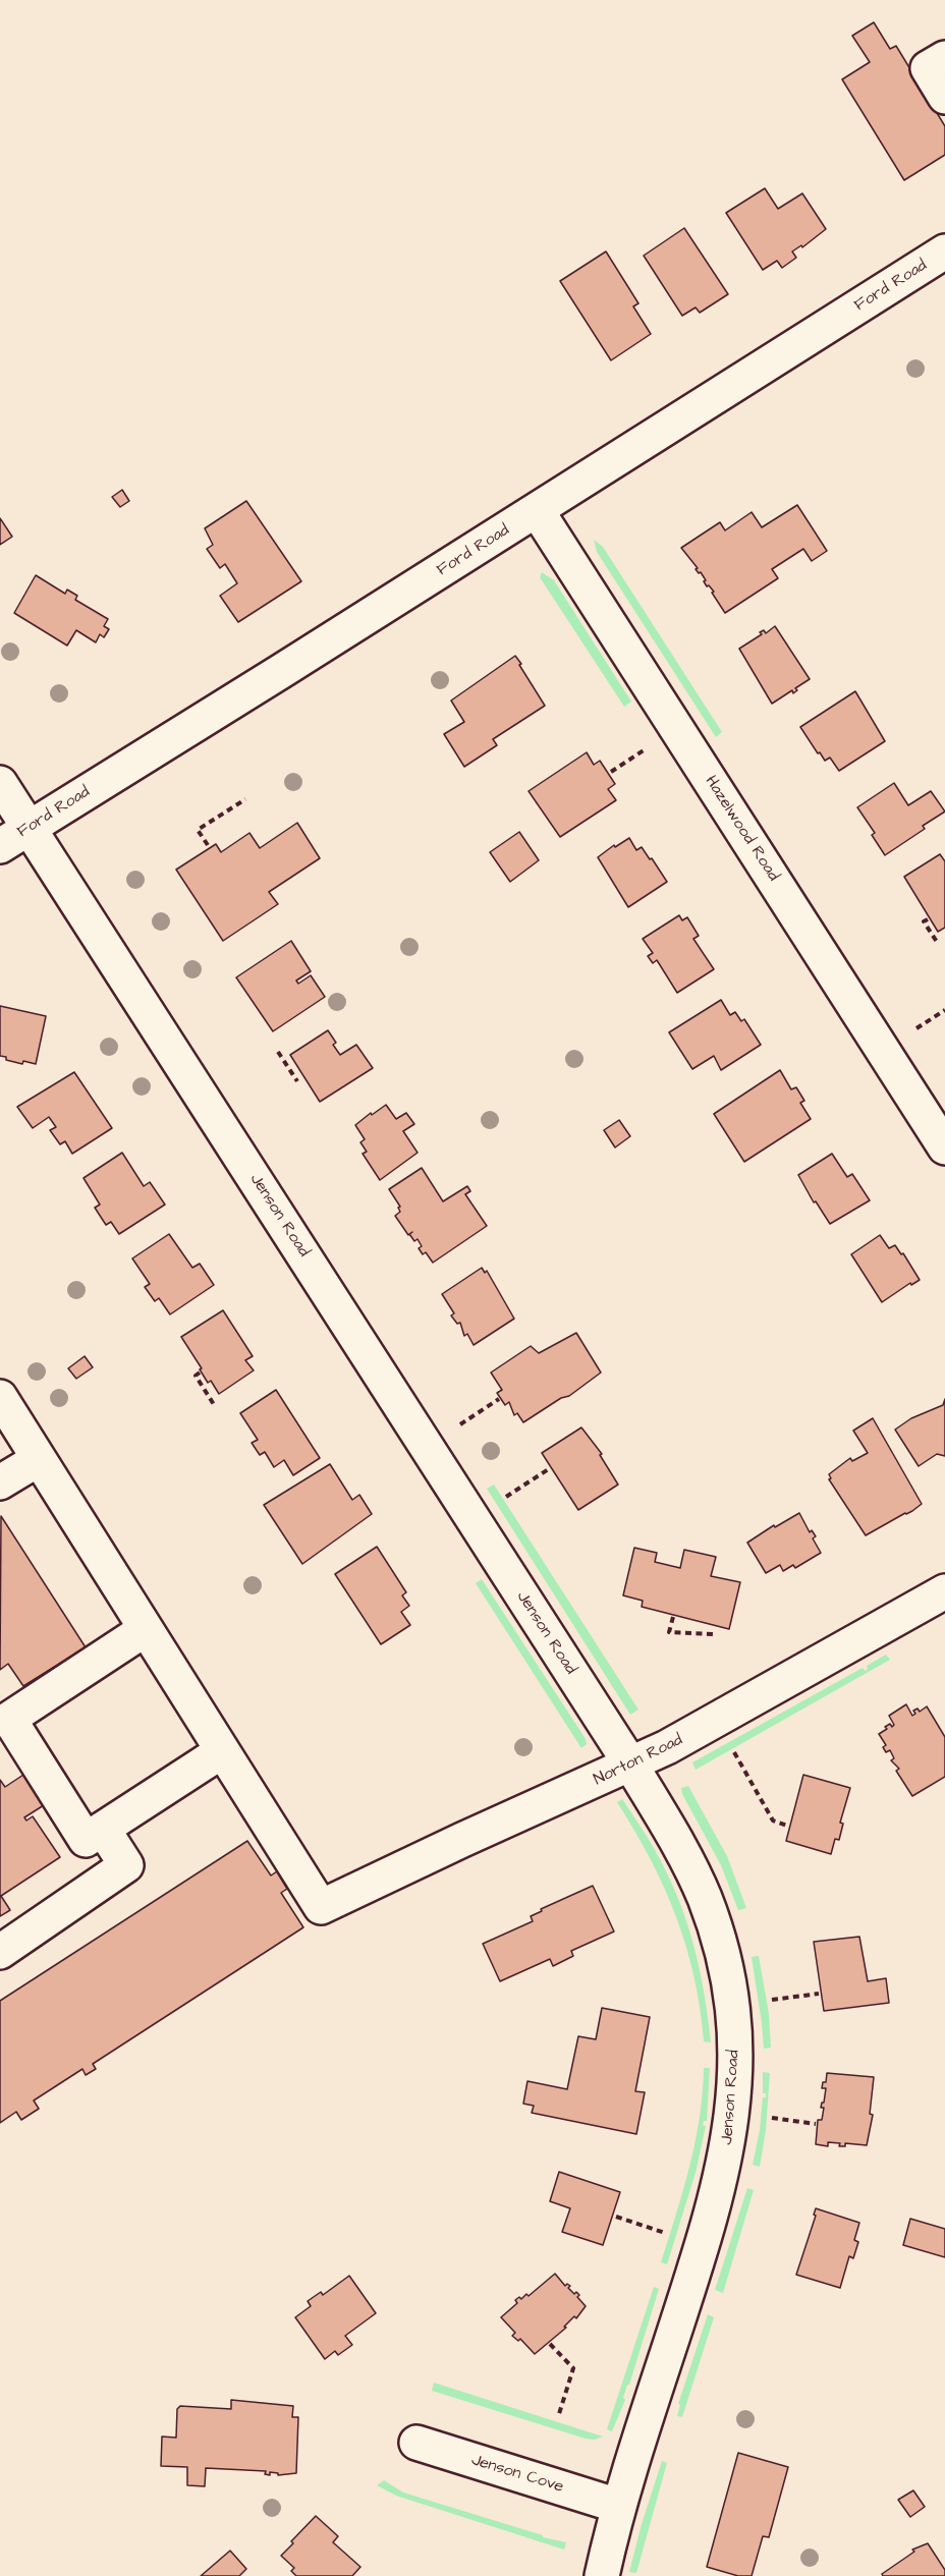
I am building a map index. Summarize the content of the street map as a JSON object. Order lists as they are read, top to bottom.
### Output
{
  "streets": {
    "street": [
      "Ford Road",
      "Hazelwood Road",
      "Jenson Road",
      "Norton Road",
      "Jenson Cove"
    ]
  },
  "crossings": [
    ["Ford Road", "Hazelwood Road"],
    ["Ford Road", "Jenson Road"],
    ["Jenson Road", "Norton Road"],
    ["Jenson Road", "Jenson Cove"]
  ]
}
